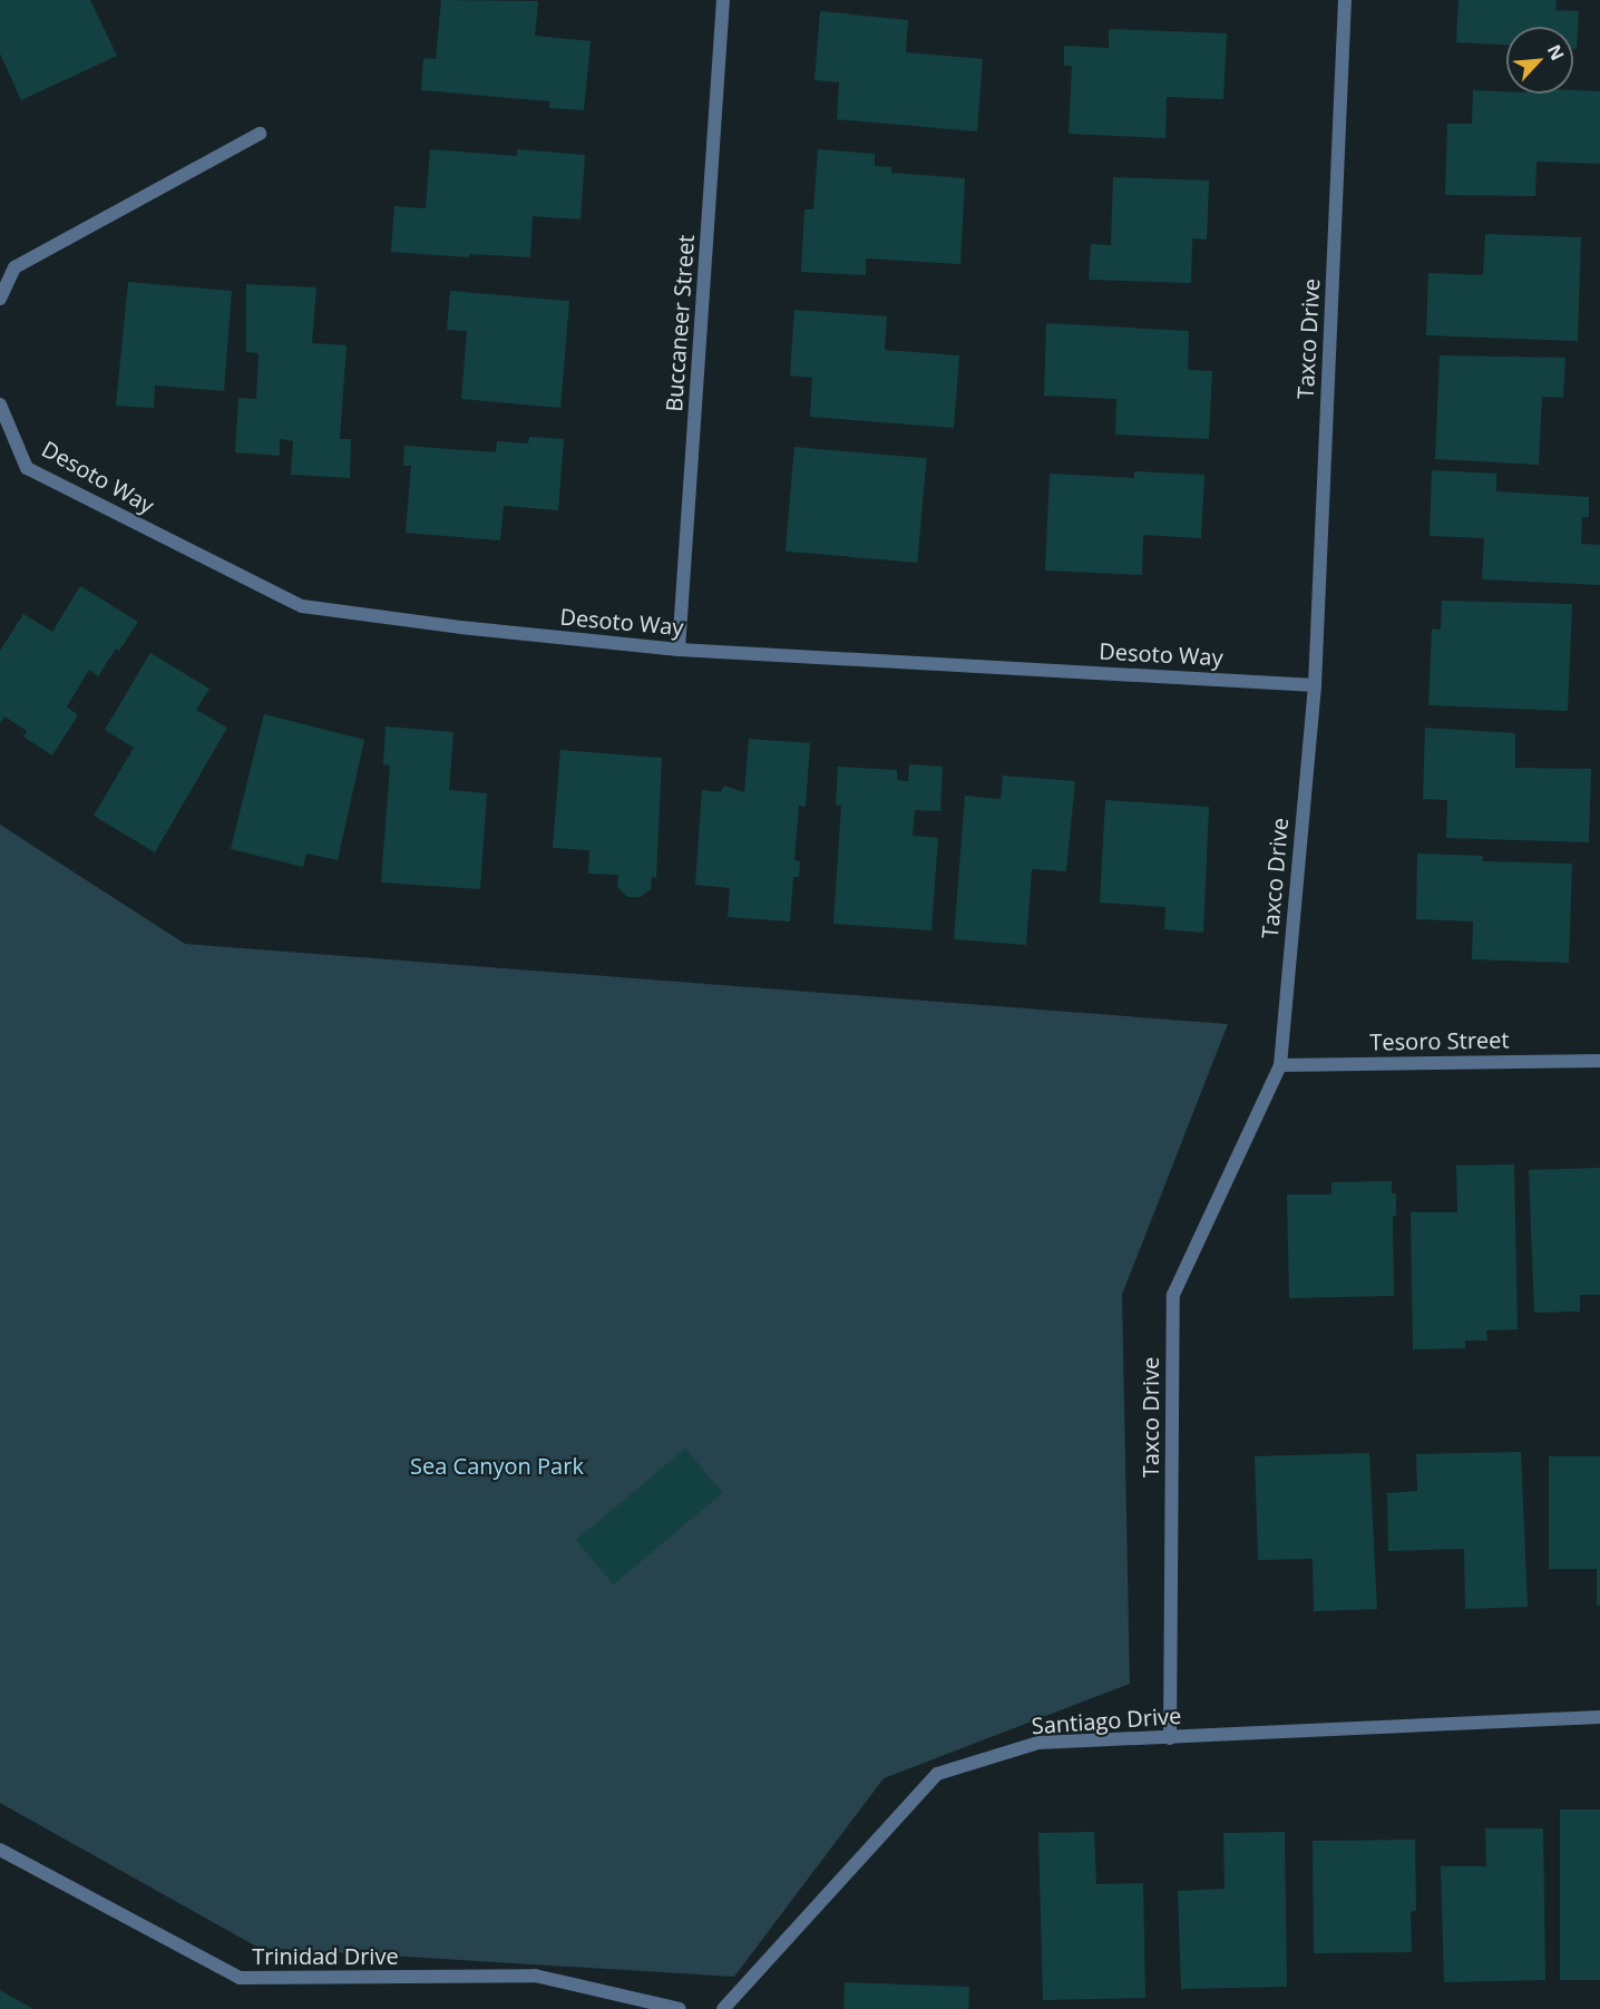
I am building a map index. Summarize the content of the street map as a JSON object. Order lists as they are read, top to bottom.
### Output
{
  "streets": {
    "street": [
      "Buccaneer Street",
      "Taxco Drive",
      "Desoto Way",
      "Tesoro Street",
      "Santiago Drive",
      "Trinidad Drive"
    ]
  },
  "crossings": [
    ["Buccaneer Street", "Desoto Way"],
    ["Taxco Drive", "Desoto Way"],
    ["Taxco Drive", "Tesoro Street"],
    ["Taxco Drive", "Santiago Drive"]
  ],
  "parks": ["Sea Canyon Park"],
  "north": "top right"
}
